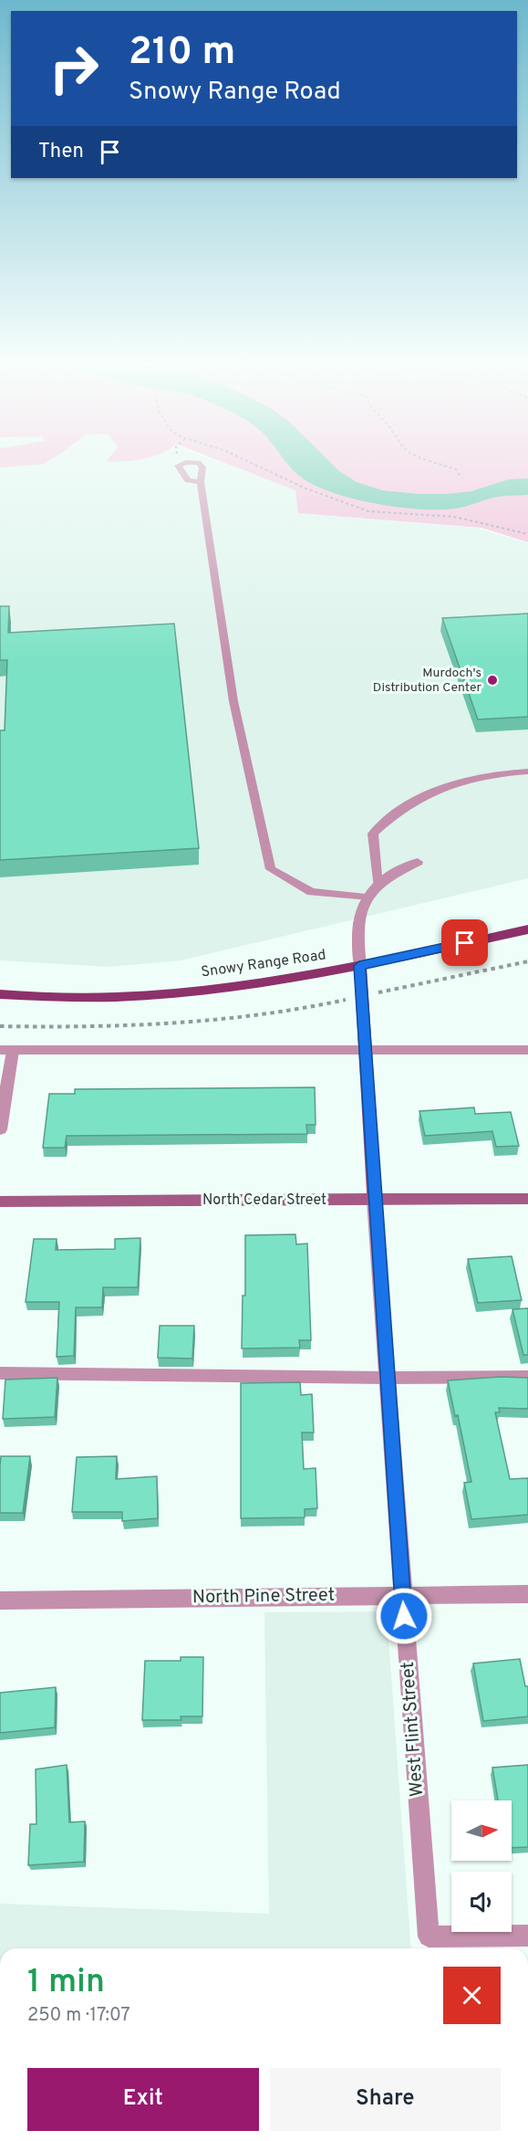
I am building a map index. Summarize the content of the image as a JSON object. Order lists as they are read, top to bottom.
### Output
{
  "streets": {
    "main road": ["Snowy Range Road"],
    "street": ["North Cedar Street", "North Pine Street", "West Flint Street"]
  },
  "crossings": [
    ["Snowy Range Road", "West Flint Street"],
    ["North Cedar Street", "West Flint Street"],
    ["North Pine Street", "West Flint Street"]
  ],
  "places": ["Murdoch's Distribution Center"],
  "north": "right",
  "page": {
    "turn": ["210 m", "Snowy Range Road"],
    "then": "Then",
    "heading": ["1 min", "250 m · 17:07"],
    "buttons": ["Exit", "Share"]
  }
}
